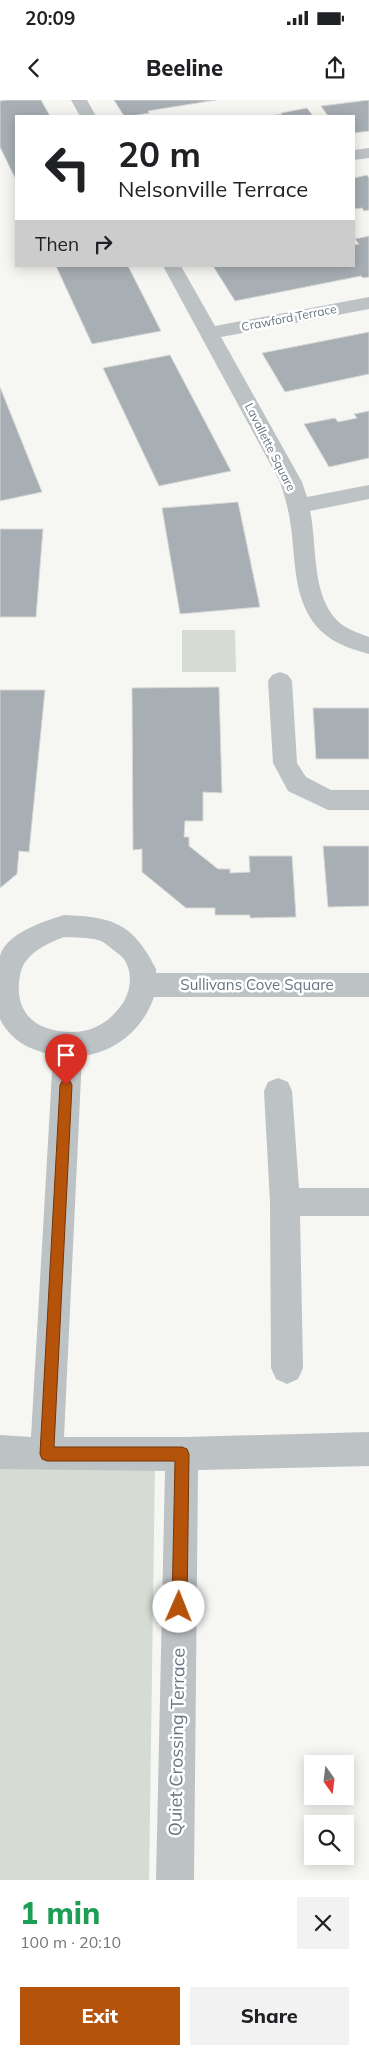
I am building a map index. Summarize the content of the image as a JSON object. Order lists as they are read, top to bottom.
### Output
{
  "streets": {
    "street": [
      "Crawford Terrace",
      "Lavallette Square",
      "Sullivans Cove Square",
      "Quiet Crossing Terrace"
    ]
  },
  "crossings": [
    ["Crawford Terrace", "Lavallette Square"]
  ],
  "north": "bottom",
  "page": {
    "status": "20:09",
    "header": "Beeline",
    "turn": ["20 m", "Nelsonville Terrace"],
    "then": "Then",
    "heading": ["1 min", "100 m · 20:10"],
    "buttons": ["Exit", "Share"]
  }
}
